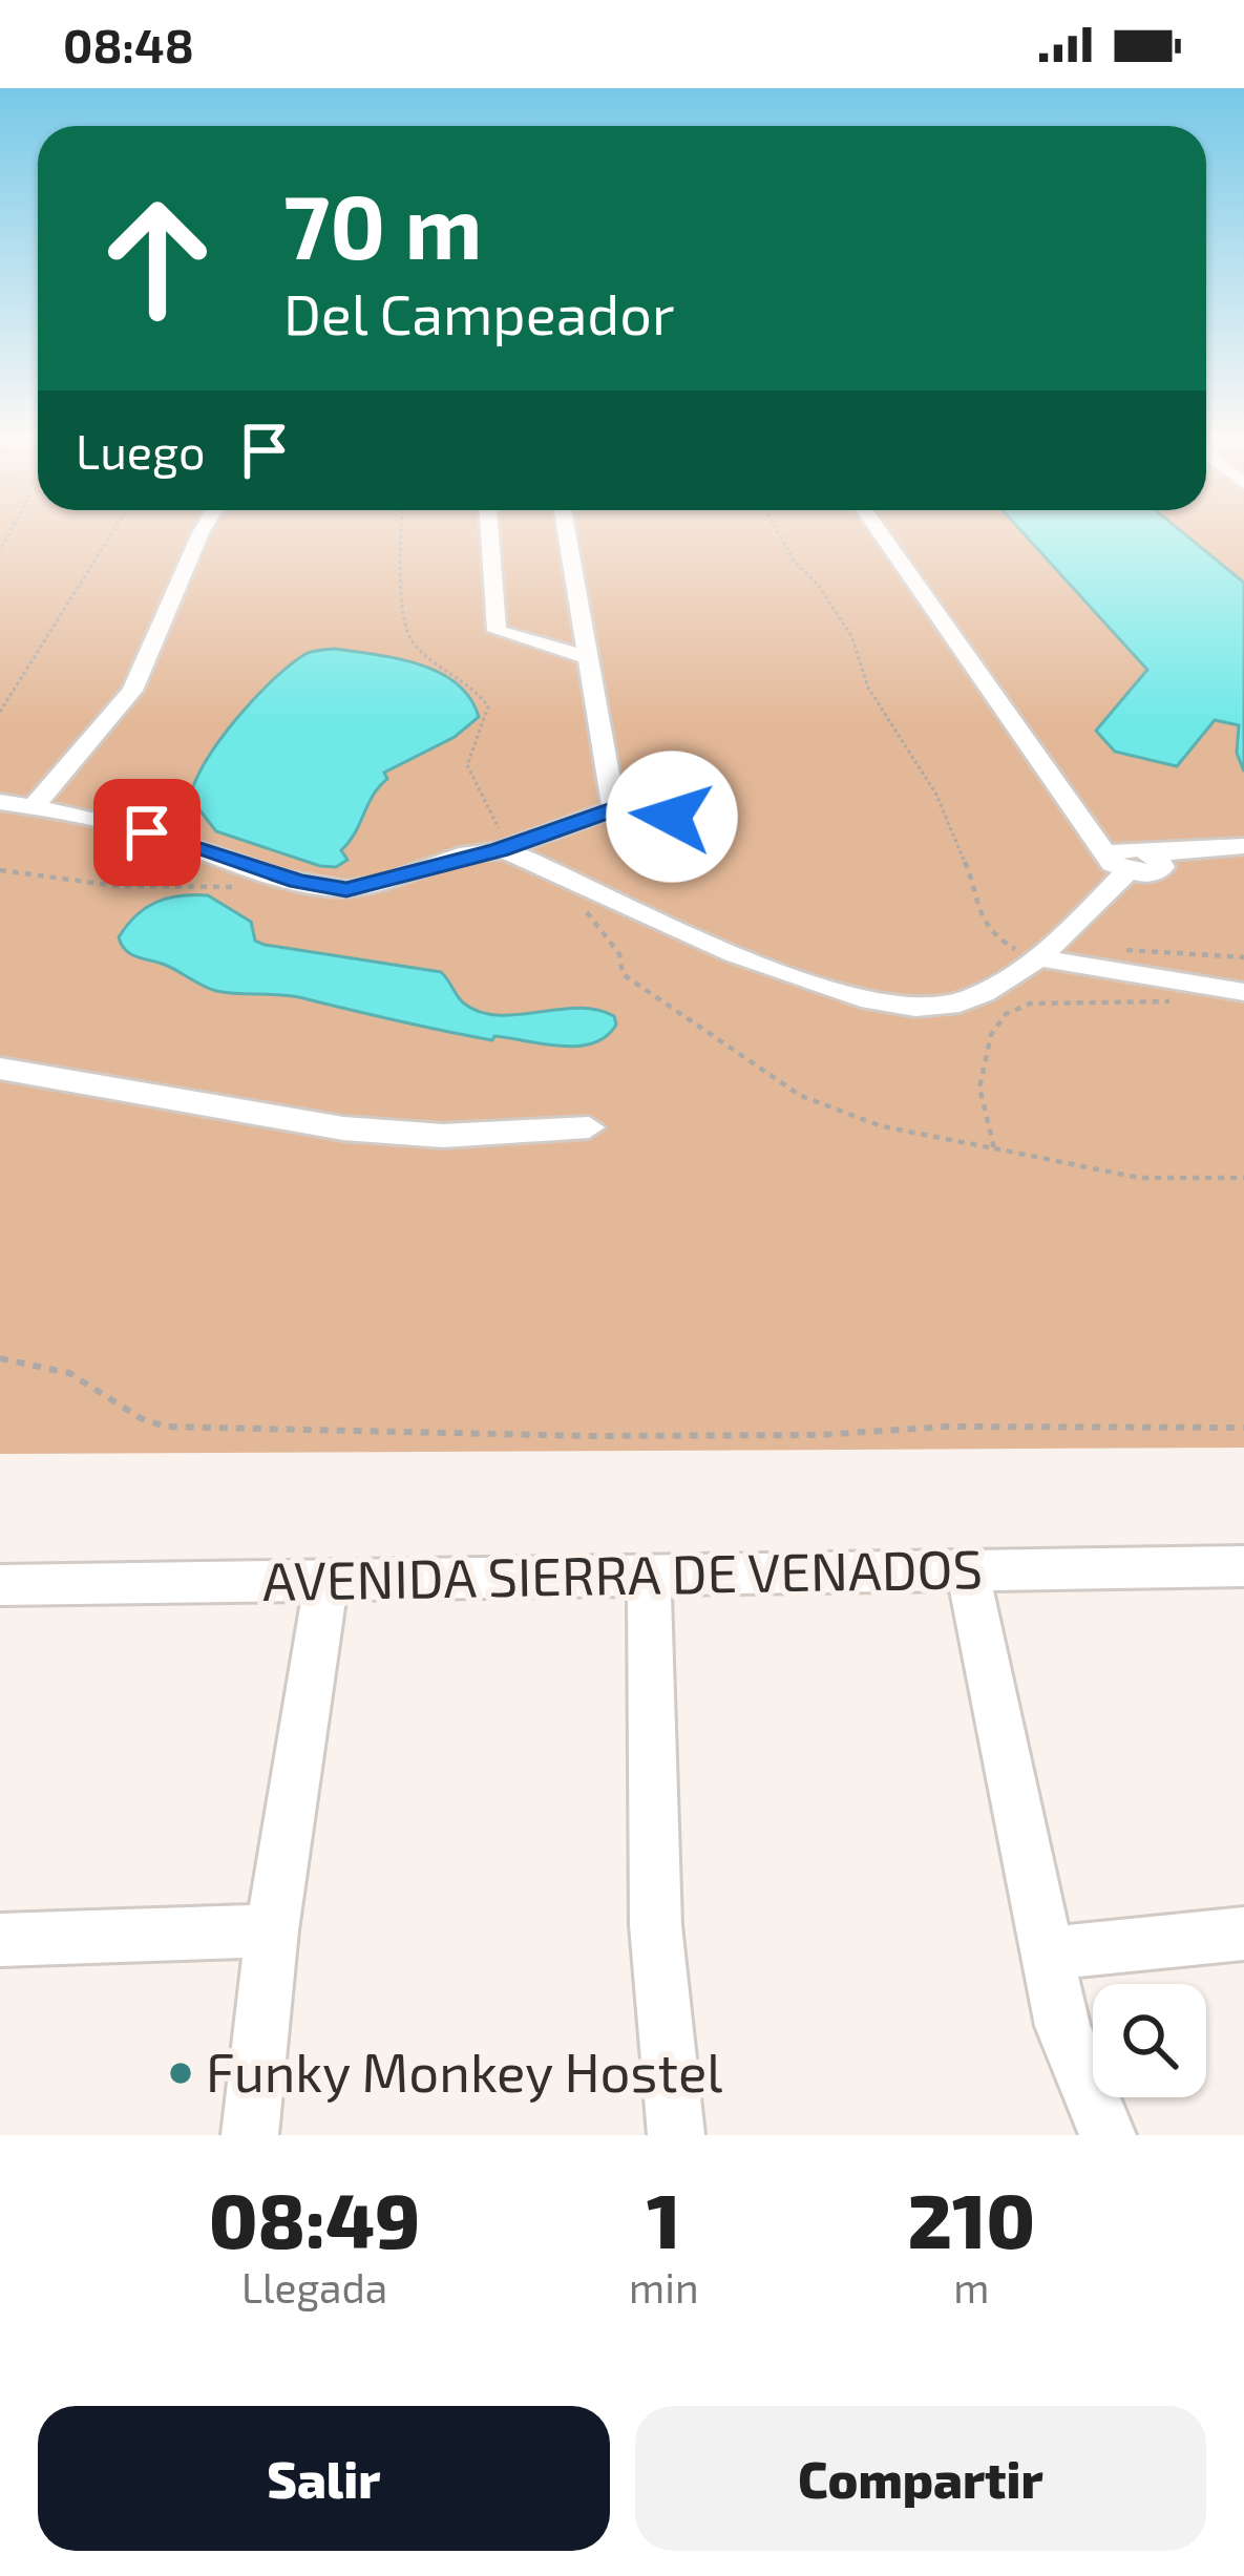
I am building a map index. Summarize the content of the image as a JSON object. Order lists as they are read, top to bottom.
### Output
{
  "streets": {
    "street": ["AVENIDA SIERRA DE VENADOS"]
  },
  "places": ["Funky Monkey Hostel"],
  "page": {
    "status": "08:48",
    "turn": ["70 m", "Del Campeador"],
    "then": "Luego",
    "eta": [
      "08:49",
      "Llegada",
      "1",
      "min",
      "210",
      "m"
    ],
    "buttons": ["Salir", "Compartir"]
  }
}
